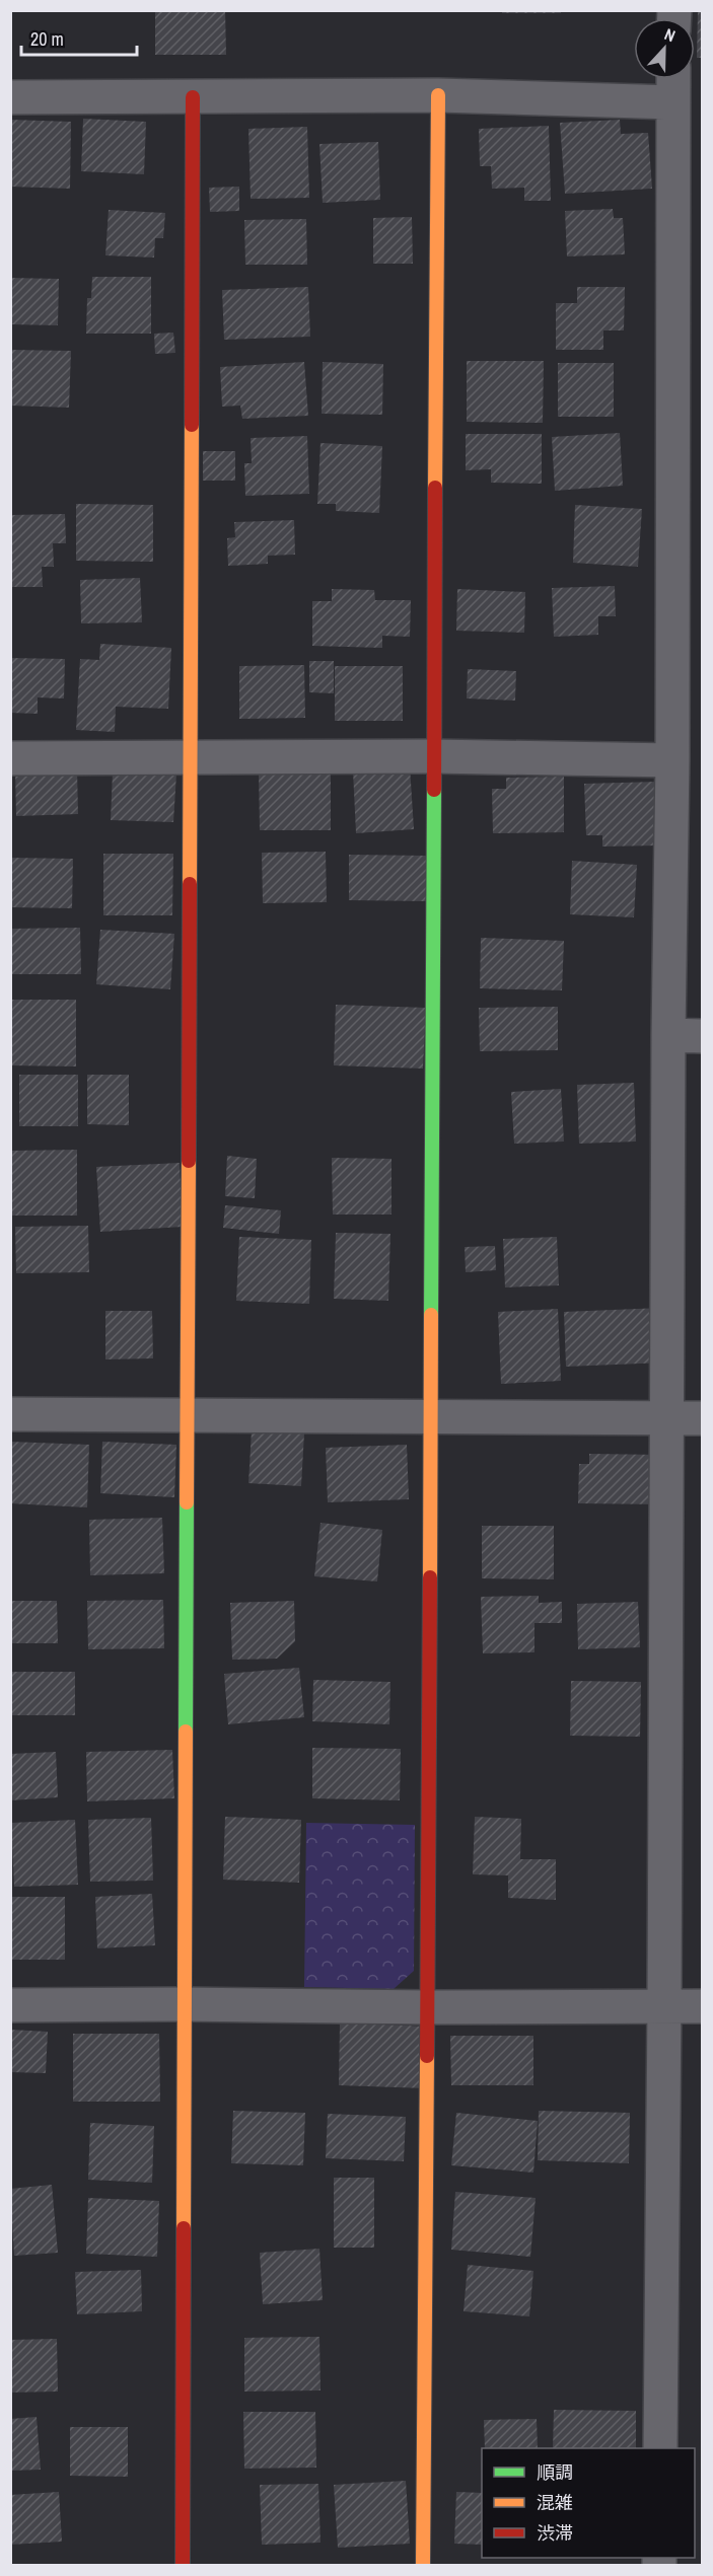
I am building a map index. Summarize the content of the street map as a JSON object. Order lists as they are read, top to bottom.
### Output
{
  "legend": ["順調", "混雑", "渋滞"],
  "scale_bar": "20 m",
  "north": "top"
}
